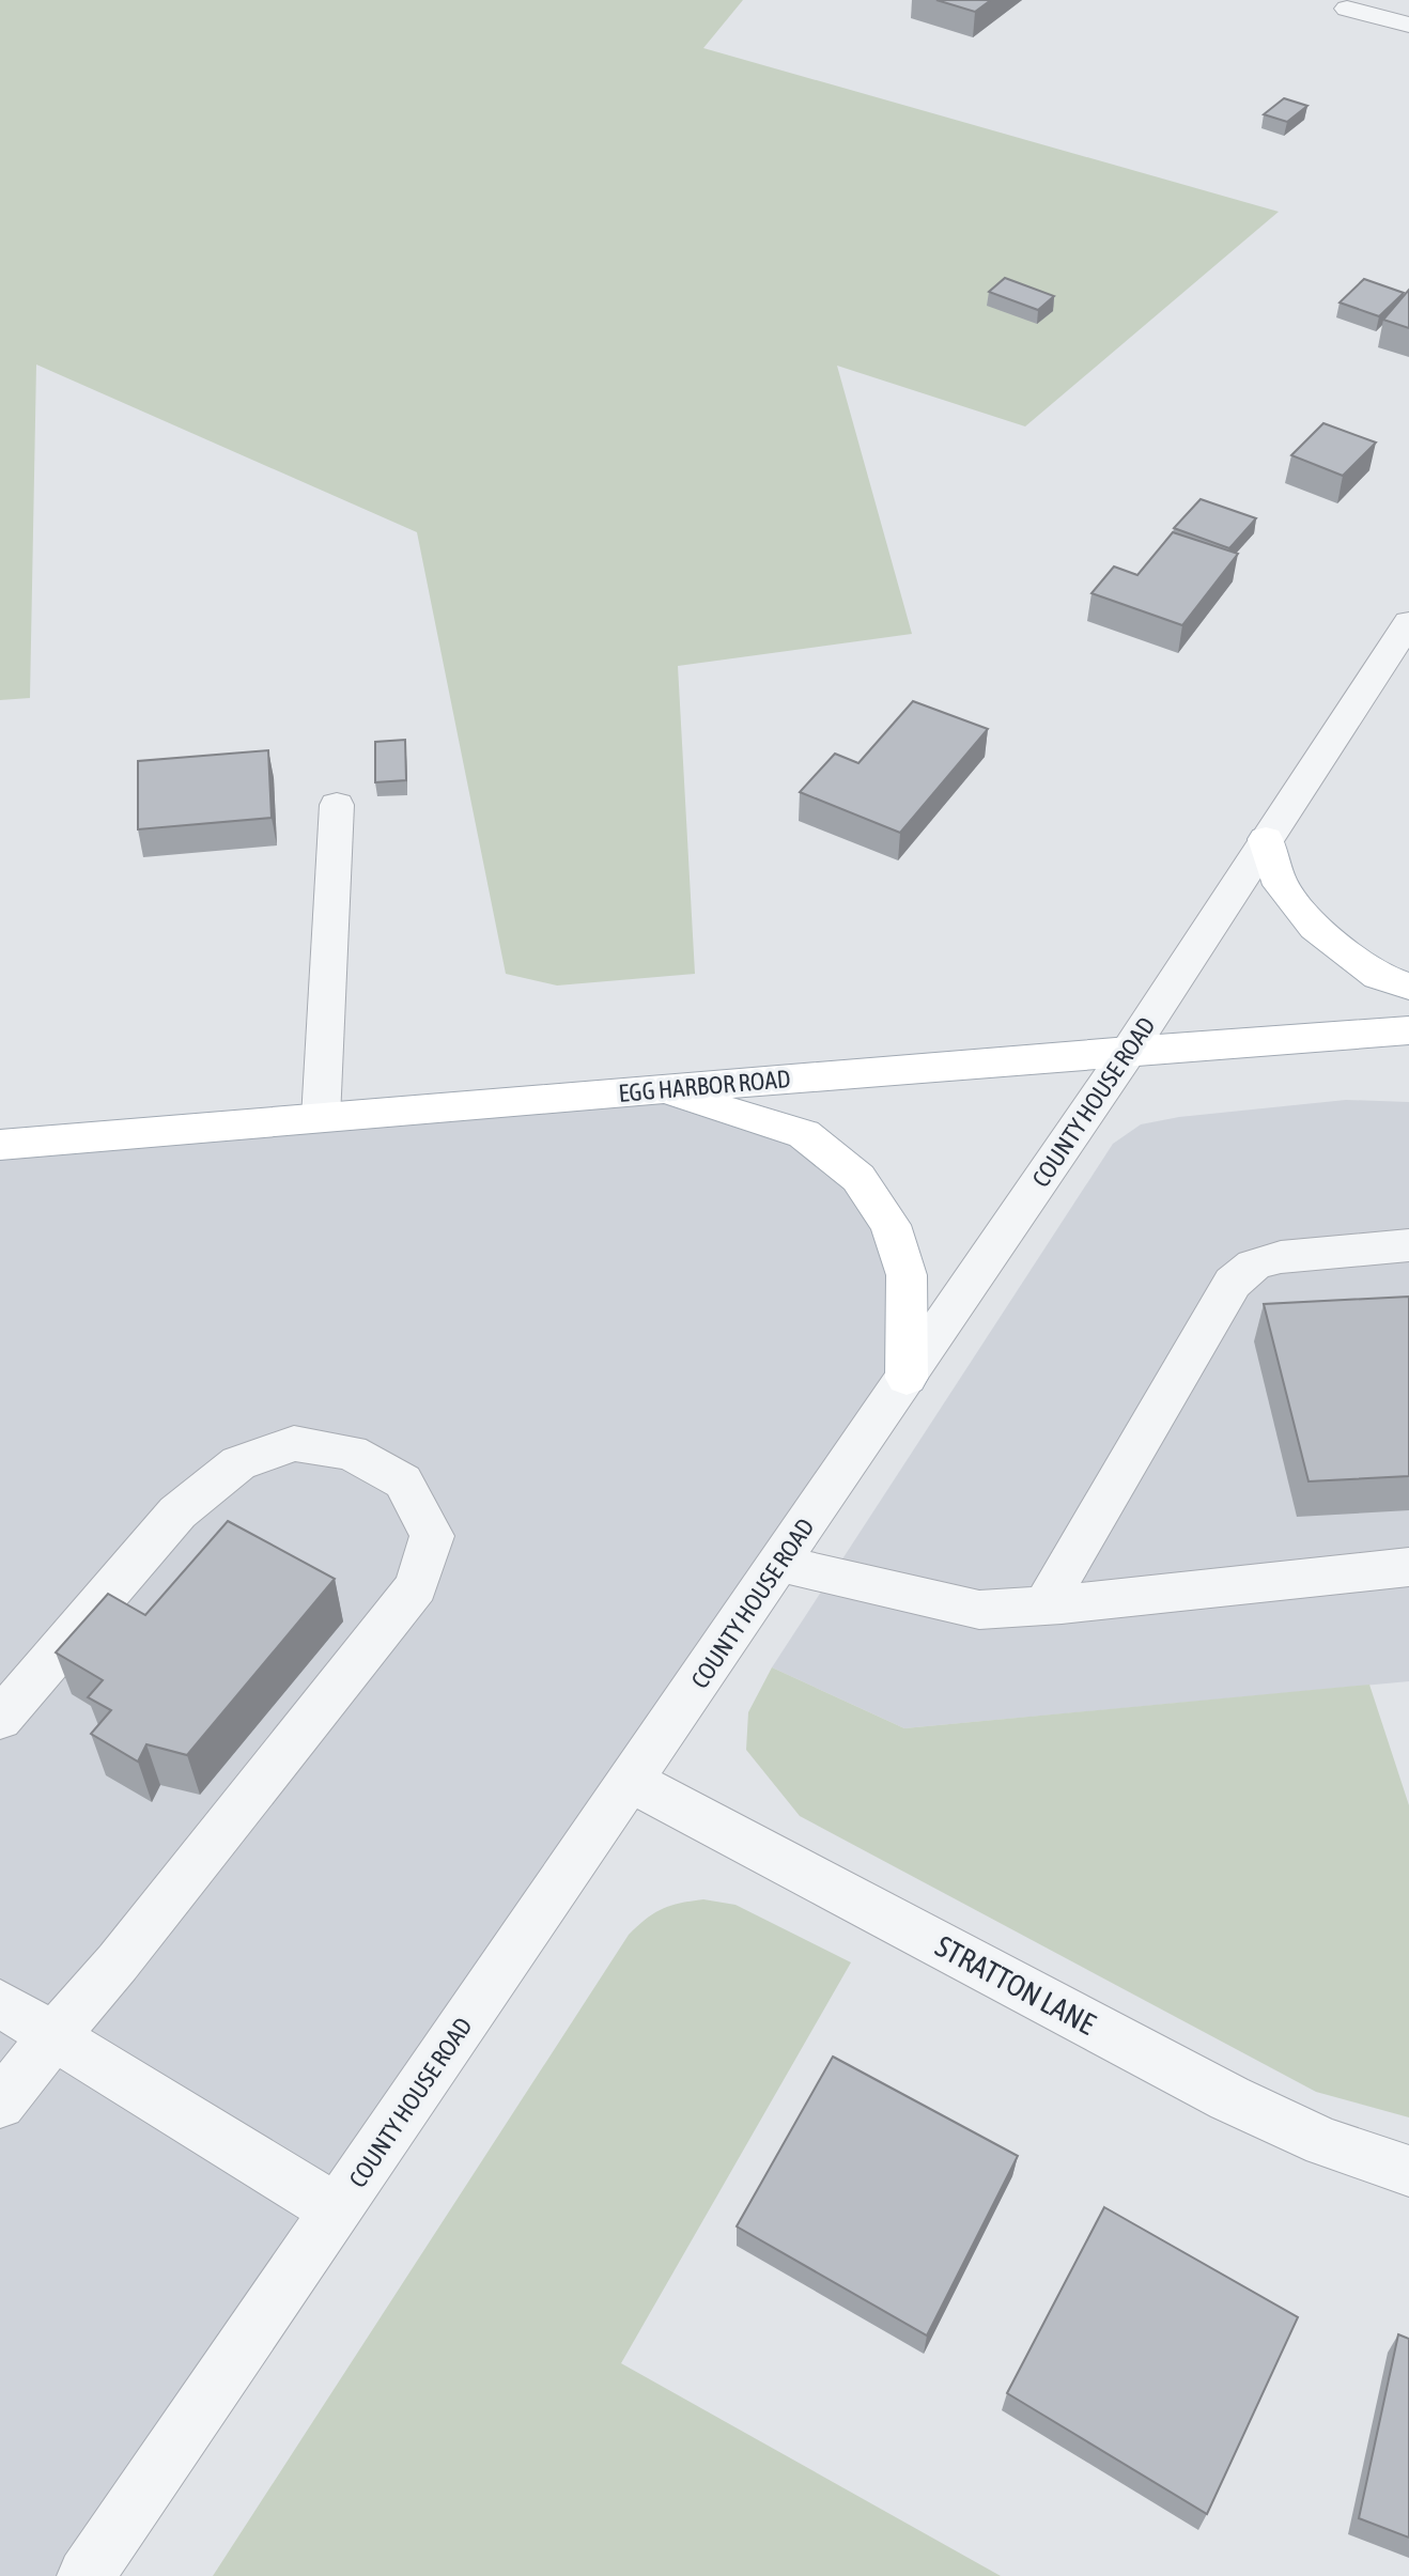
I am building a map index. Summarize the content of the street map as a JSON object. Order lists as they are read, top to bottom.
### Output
{
  "streets": {
    "main road": ["EGG HARBOR ROAD"],
    "street": ["COUNTY HOUSE ROAD", "STRATTON LANE"]
  },
  "crossings": [
    ["EGG HARBOR ROAD", "COUNTY HOUSE ROAD"],
    ["COUNTY HOUSE ROAD", "STRATTON LANE"]
  ]
}
